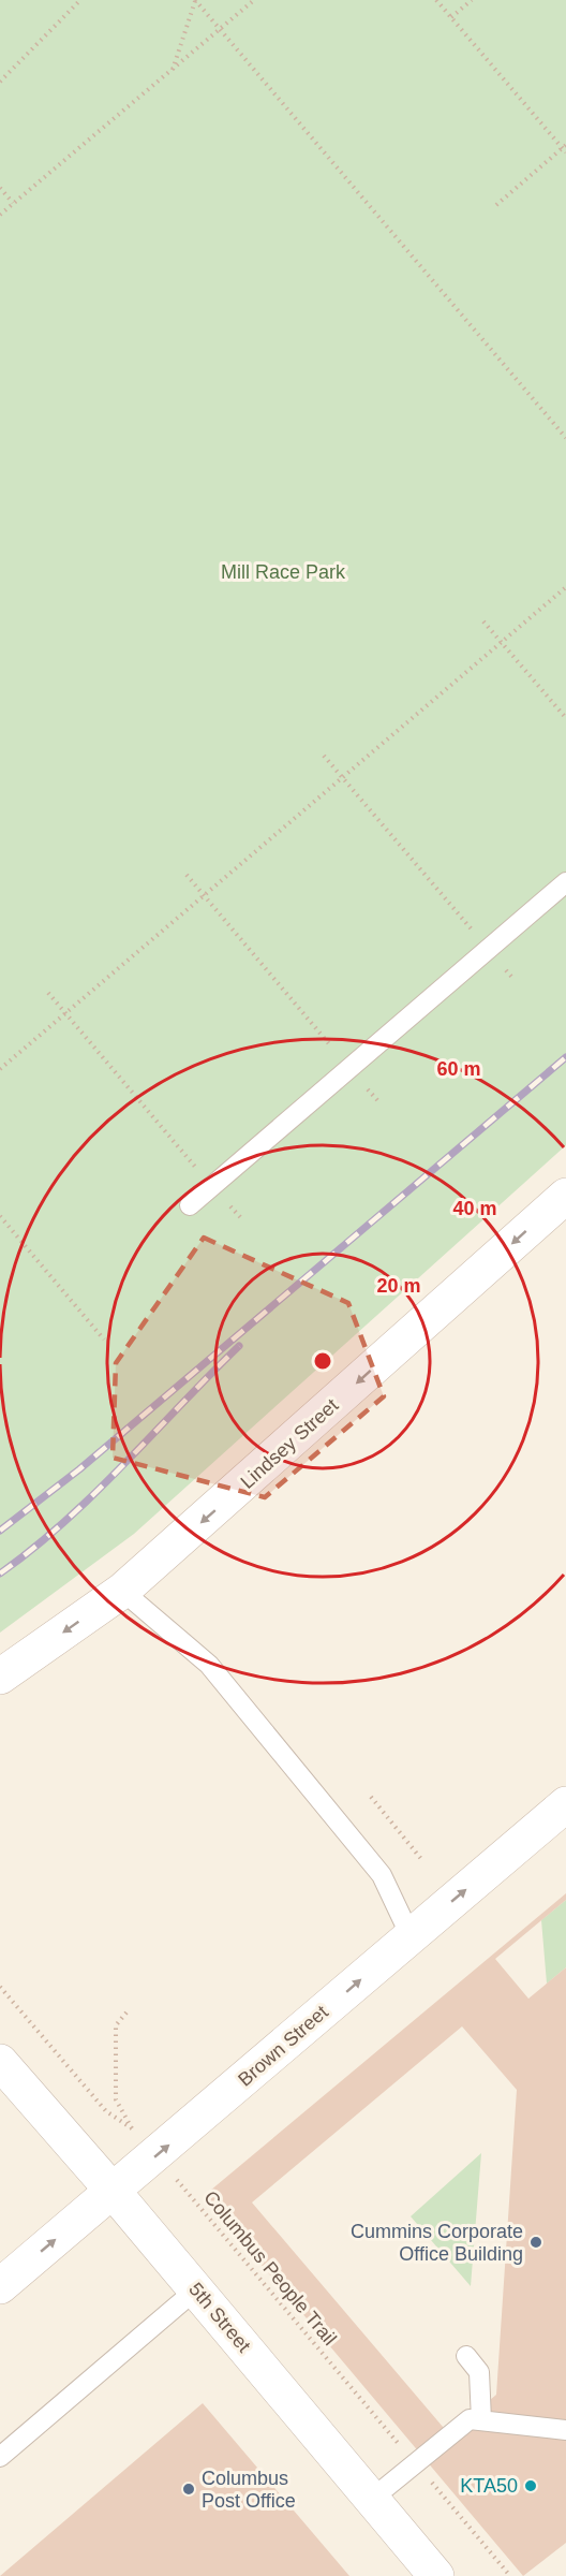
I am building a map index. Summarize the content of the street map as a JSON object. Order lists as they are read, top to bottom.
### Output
{
  "streets": {
    "main road": ["Lindsey Street", "Brown Street", "5th Street"],
    "path": ["Columbus People Trail"]
  },
  "crossings": [
    ["Brown Street", "Columbus People Trail"],
    ["Brown Street", "5th Street"]
  ],
  "one_way": ["Lindsey Street", "Brown Street"],
  "parks": ["Mill Race Park"],
  "places": ["Cummins Corporate Office Building", "KTA50", "Columbus Post Office"],
  "rings": ["60 m", "40 m", "20 m"]
}
